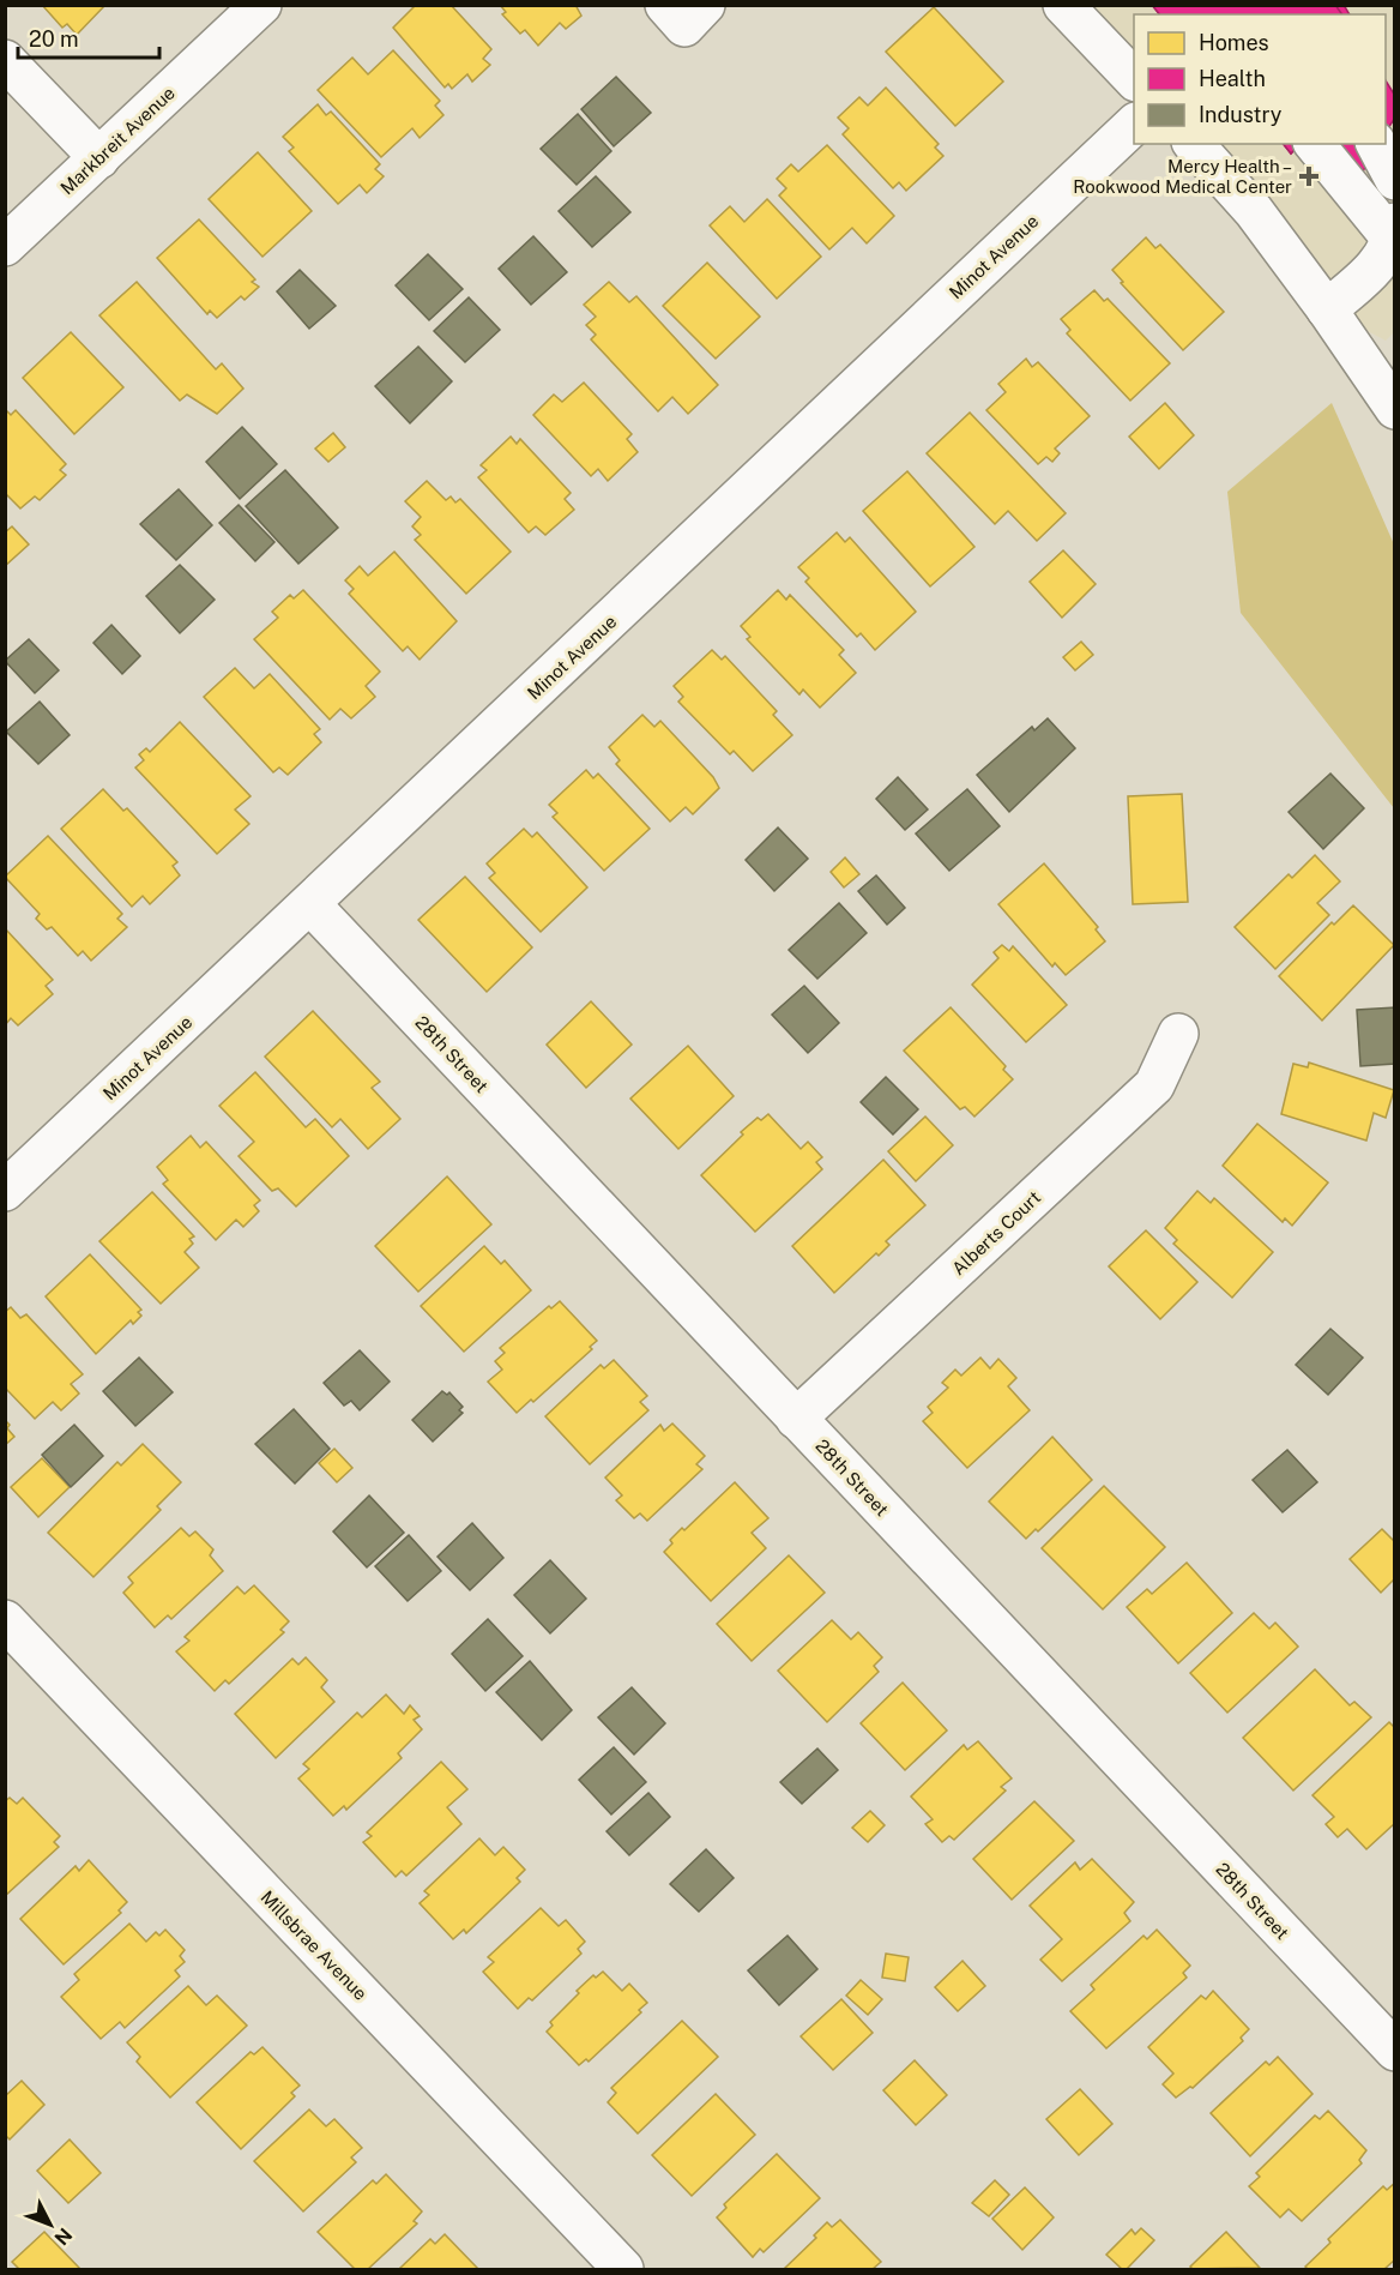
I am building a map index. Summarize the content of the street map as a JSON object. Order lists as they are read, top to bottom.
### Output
{
  "streets": {
    "main road": [
      "Markbreit Avenue",
      "Minot Avenue",
      "28th Street",
      "Alberts Court",
      "Millsbrae Avenue"
    ]
  },
  "crossings": [
    ["Minot Avenue", "28th Street"],
    ["28th Street", "Alberts Court"]
  ],
  "places": {
    "health": ["Mercy Health – Rookwood Medical Center"]
  },
  "legend": ["Homes", "Health", "Industry"],
  "scale_bar": "20 m",
  "north": "bottom right"
}
